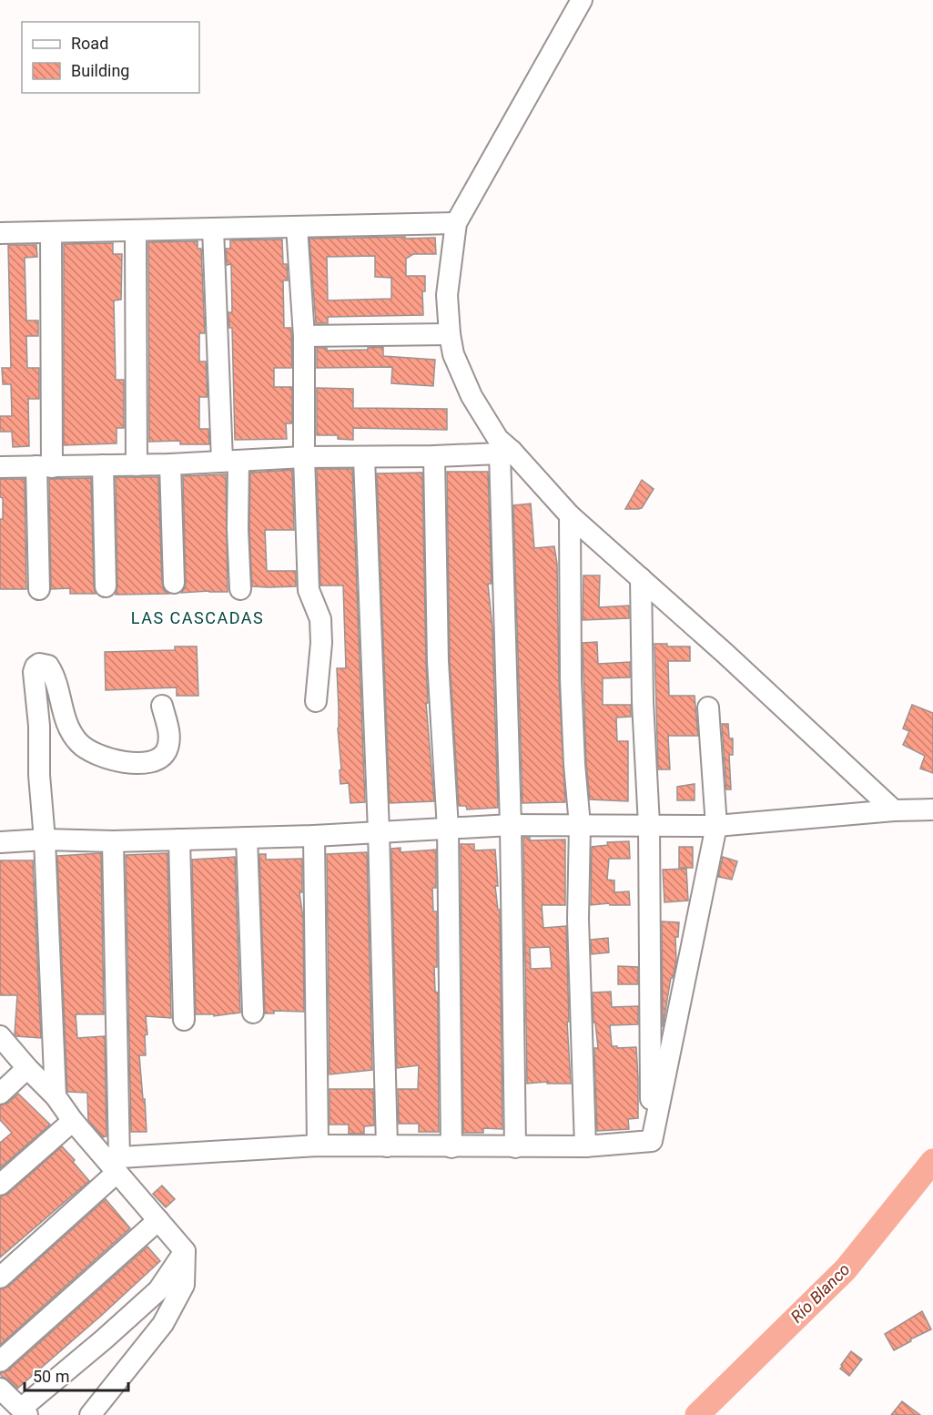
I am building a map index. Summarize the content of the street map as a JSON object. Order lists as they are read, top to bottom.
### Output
{
  "districts": ["LAS CASCADAS"],
  "water": ["Río Blanco"],
  "legend": ["Road", "Building"],
  "scale_bar": "50 m"
}
